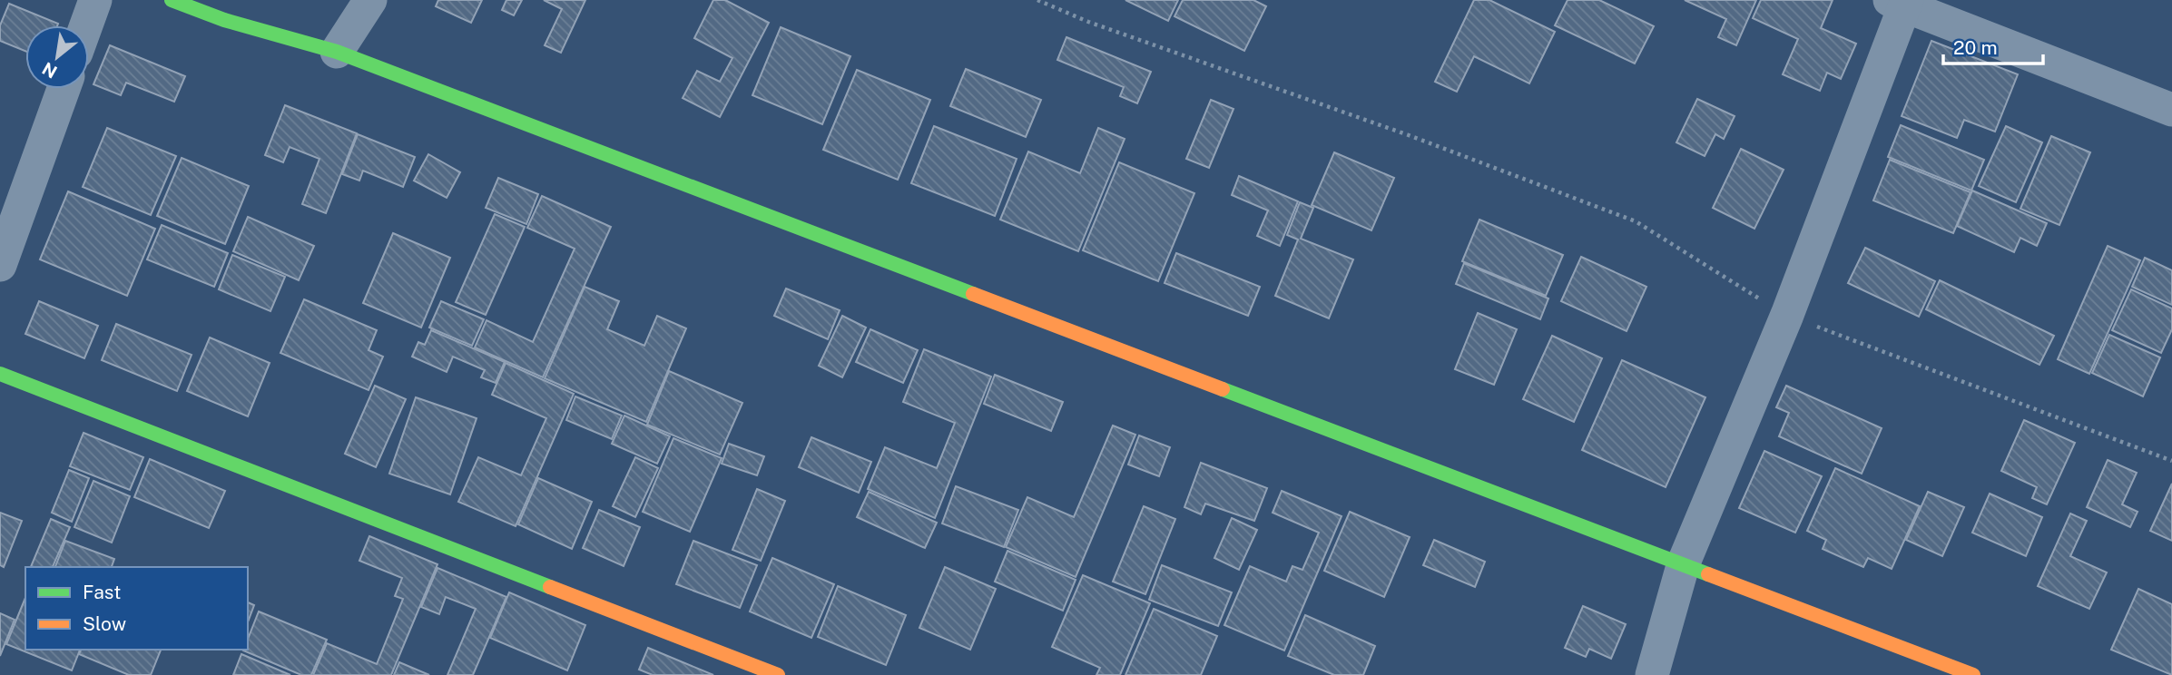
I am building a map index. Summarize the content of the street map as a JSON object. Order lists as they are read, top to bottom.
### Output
{
  "legend": ["Fast", "Slow"],
  "scale_bar": "20 m",
  "north": "bottom left"
}
